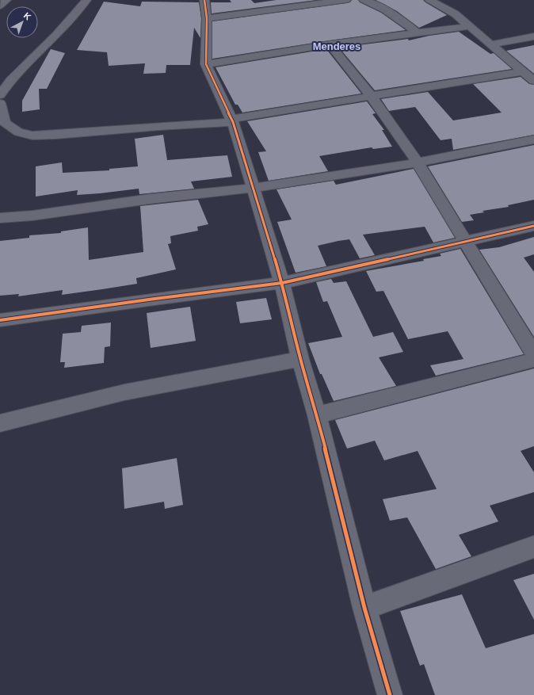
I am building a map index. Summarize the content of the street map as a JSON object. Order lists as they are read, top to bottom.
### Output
{
  "districts": ["Menderes"],
  "north": "top right"
}
